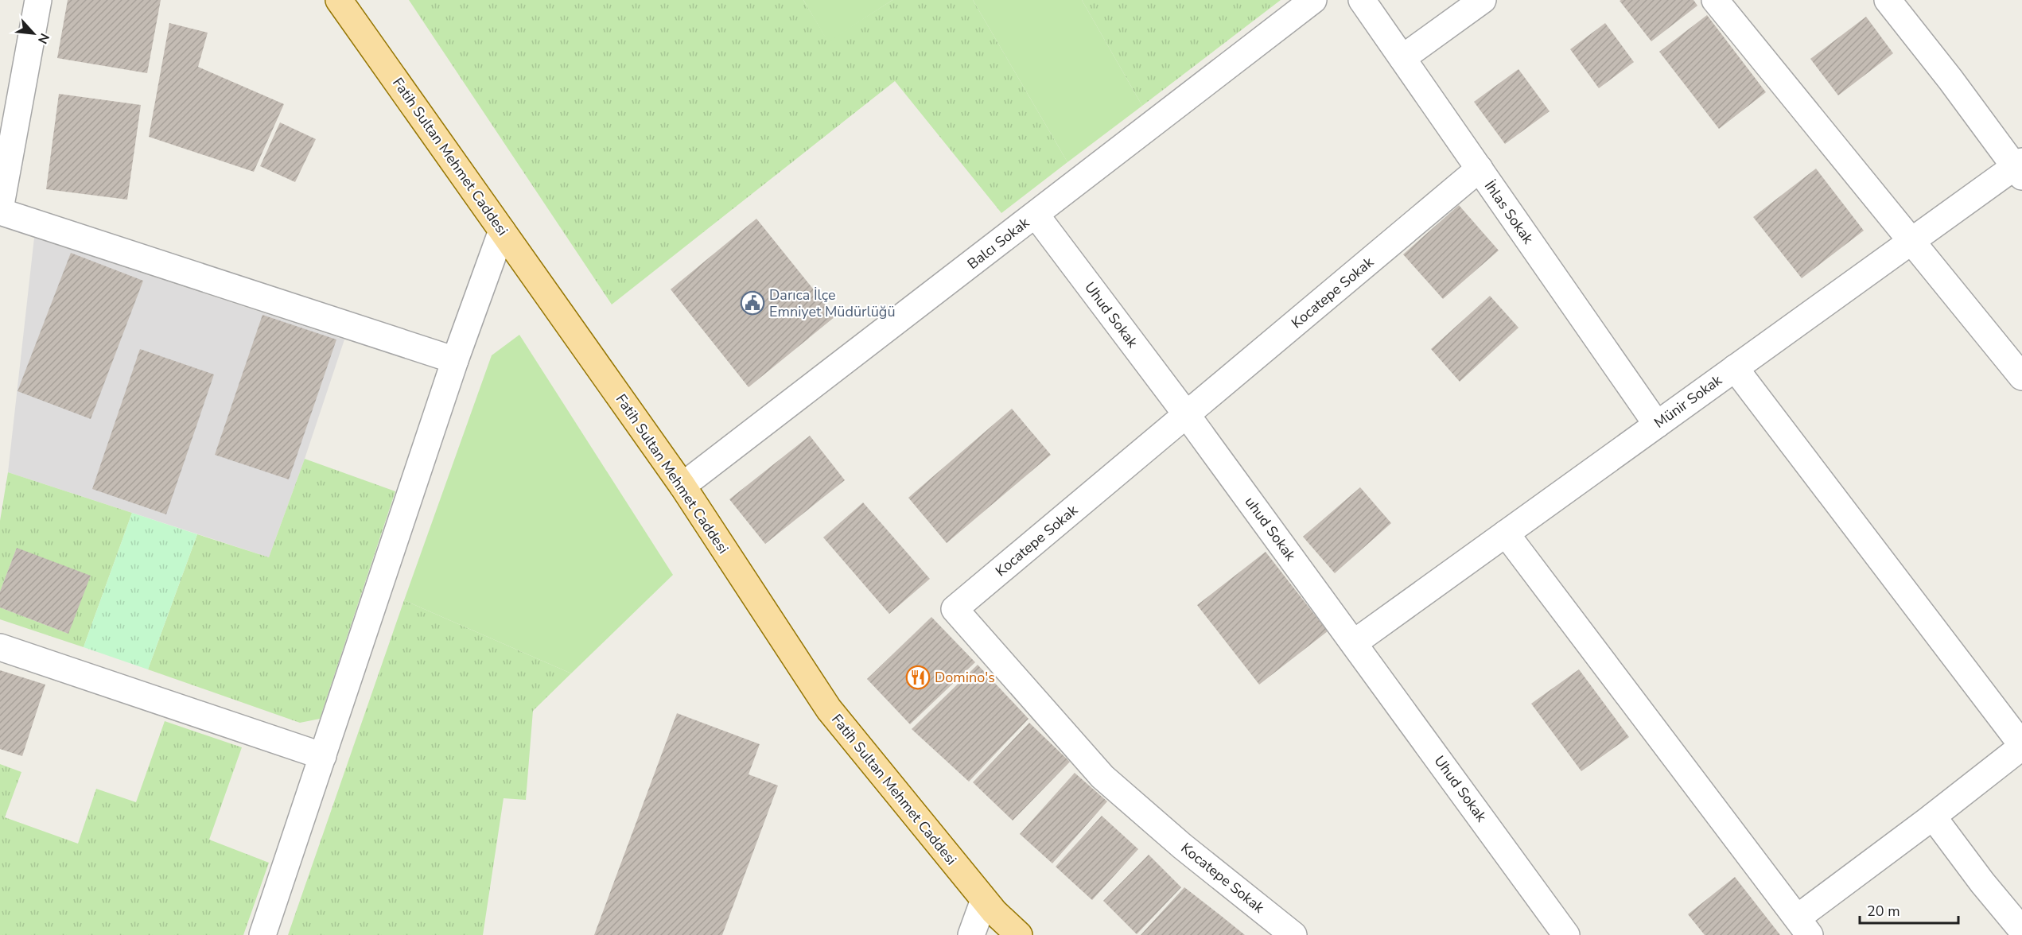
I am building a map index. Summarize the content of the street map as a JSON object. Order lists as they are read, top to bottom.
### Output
{
  "streets": {
    "main road": ["Fatih Sultan Mehmet Caddesi"],
    "street": [
      "İhlas Sokak",
      "Balcı Sokak",
      "Kocatepe Sokak",
      "Uhud Sokak",
      "Münir Sokak",
      "uhud Sokak"
    ]
  },
  "crossings": [
    ["Fatih Sultan Mehmet Caddesi", "Balcı Sokak"],
    ["İhlas Sokak", "Kocatepe Sokak"],
    ["İhlas Sokak", "Münir Sokak"],
    ["Balcı Sokak", "Uhud Sokak"],
    ["Kocatepe Sokak", "Uhud Sokak"],
    ["Kocatepe Sokak", "uhud Sokak"],
    ["Uhud Sokak", "Münir Sokak"],
    ["Uhud Sokak", "uhud Sokak"],
    ["Münir Sokak", "uhud Sokak"]
  ],
  "places": {
    "public building": ["Darıca İlçe Emniyet Müdürlüğü"],
    "restaurant": ["Domino's"]
  },
  "scale_bar": "20 m",
  "north": "bottom right"
}
